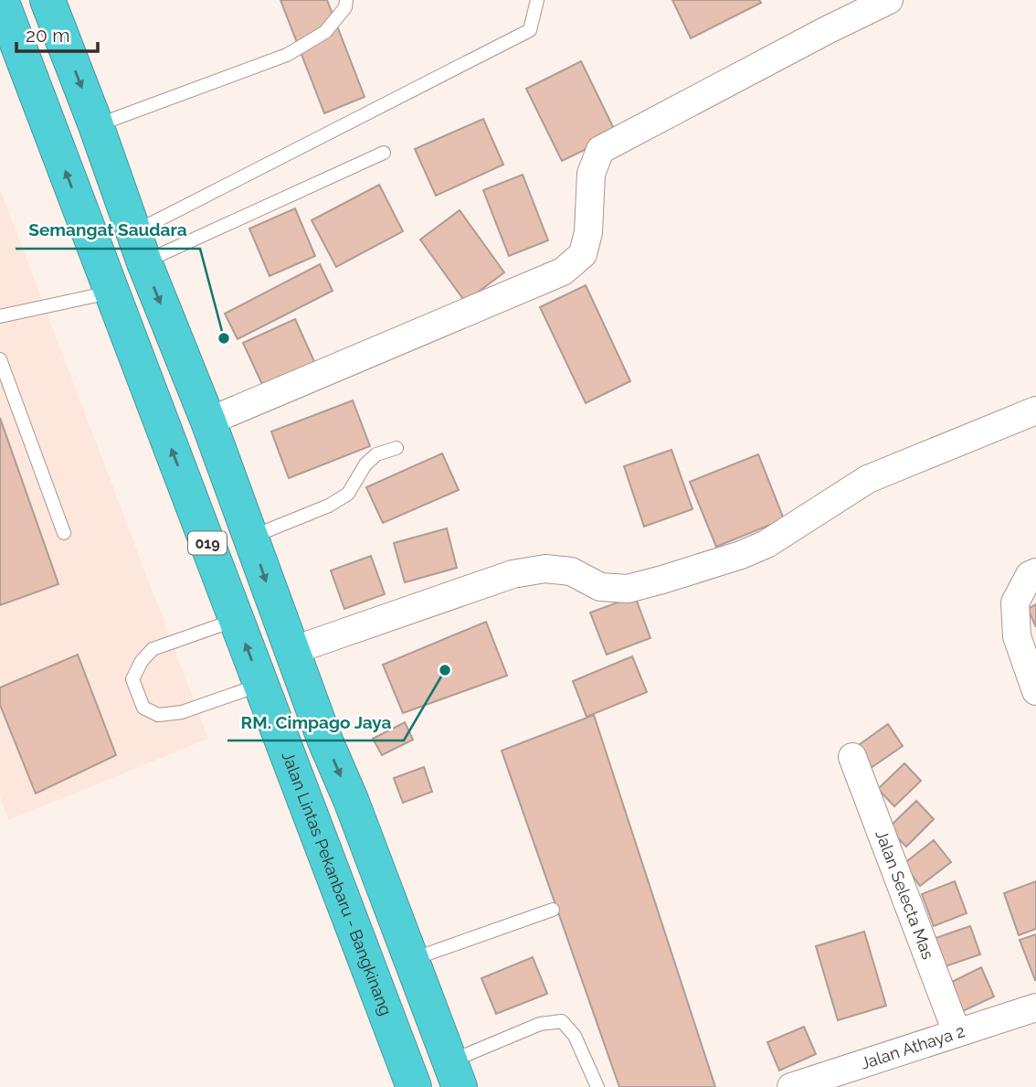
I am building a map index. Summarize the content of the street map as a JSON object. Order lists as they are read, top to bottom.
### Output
{
  "streets": {
    "highway": ["019", "Jalan Lintas Pekanbaru - Bangkinang"],
    "street": ["Jalan Selecta Mas", "Jalan Athaya 2"]
  },
  "crossings": [
    ["Jalan Selecta Mas", "Jalan Athaya 2"]
  ],
  "places": ["Semangat Saudara", "RM. Cimpago Jaya"],
  "scale_bar": "20 m"
}
